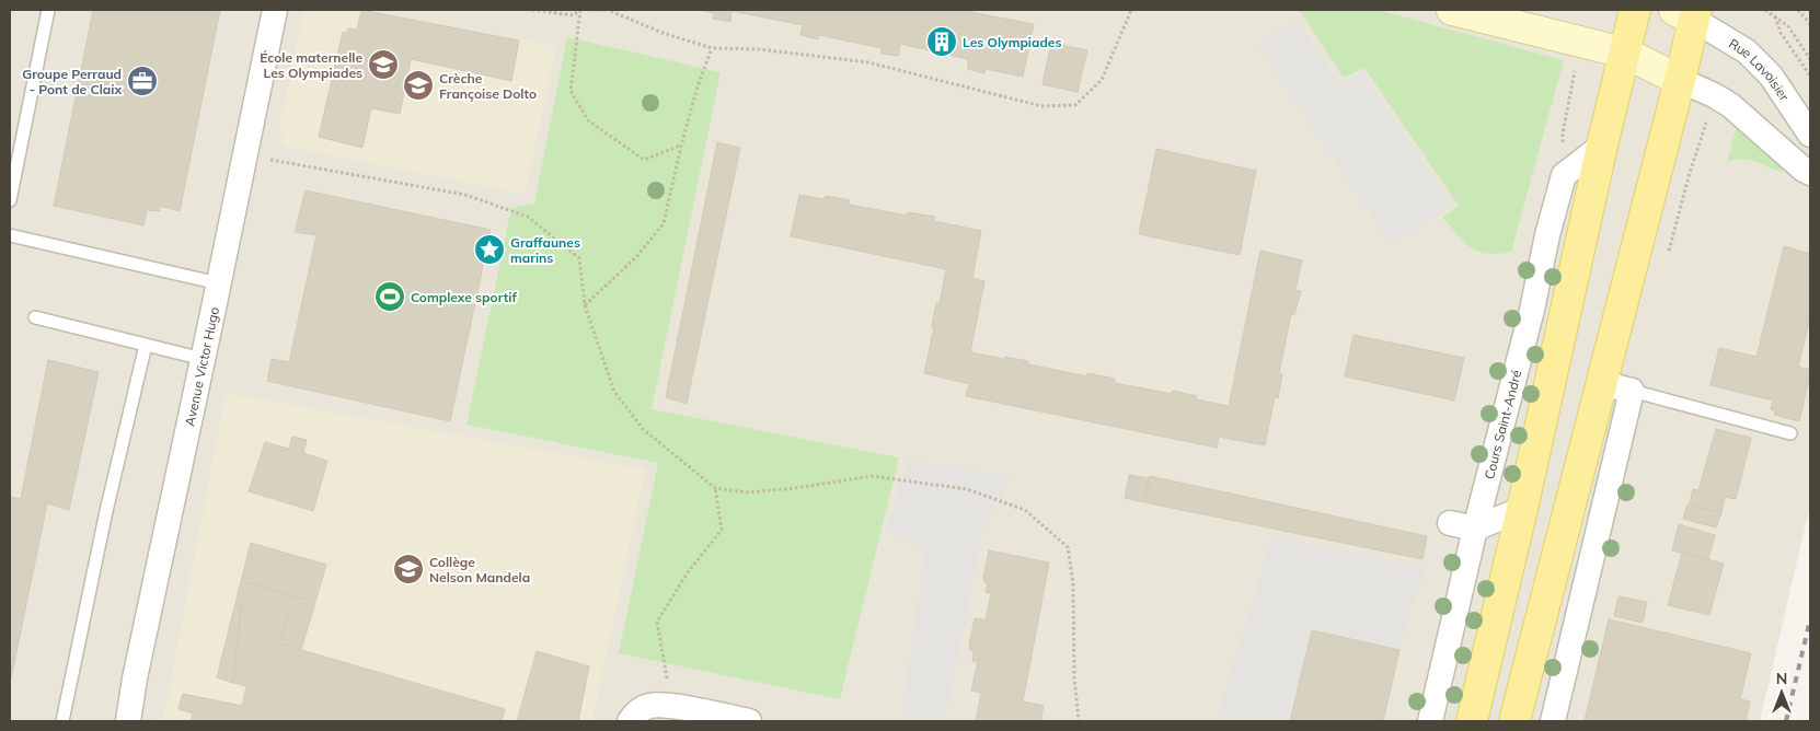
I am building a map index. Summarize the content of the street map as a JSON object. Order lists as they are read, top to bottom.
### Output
{
  "streets": {
    "street": ["Rue Lavoisier", "Avenue Victor Hugo", "Cours Saint-André"]
  },
  "places": {
    "building": ["Les Olympiades"],
    "school or university": ["École maternelle Les Olympiades", "Crèche Françoise Dolto", "Collège Nelson Mandela"],
    "office": ["Groupe Perraud - Pont de Claix"],
    "place": ["Graffaunes marins"],
    "sports": ["Complexe sportif"]
  },
  "north": "top"
}
